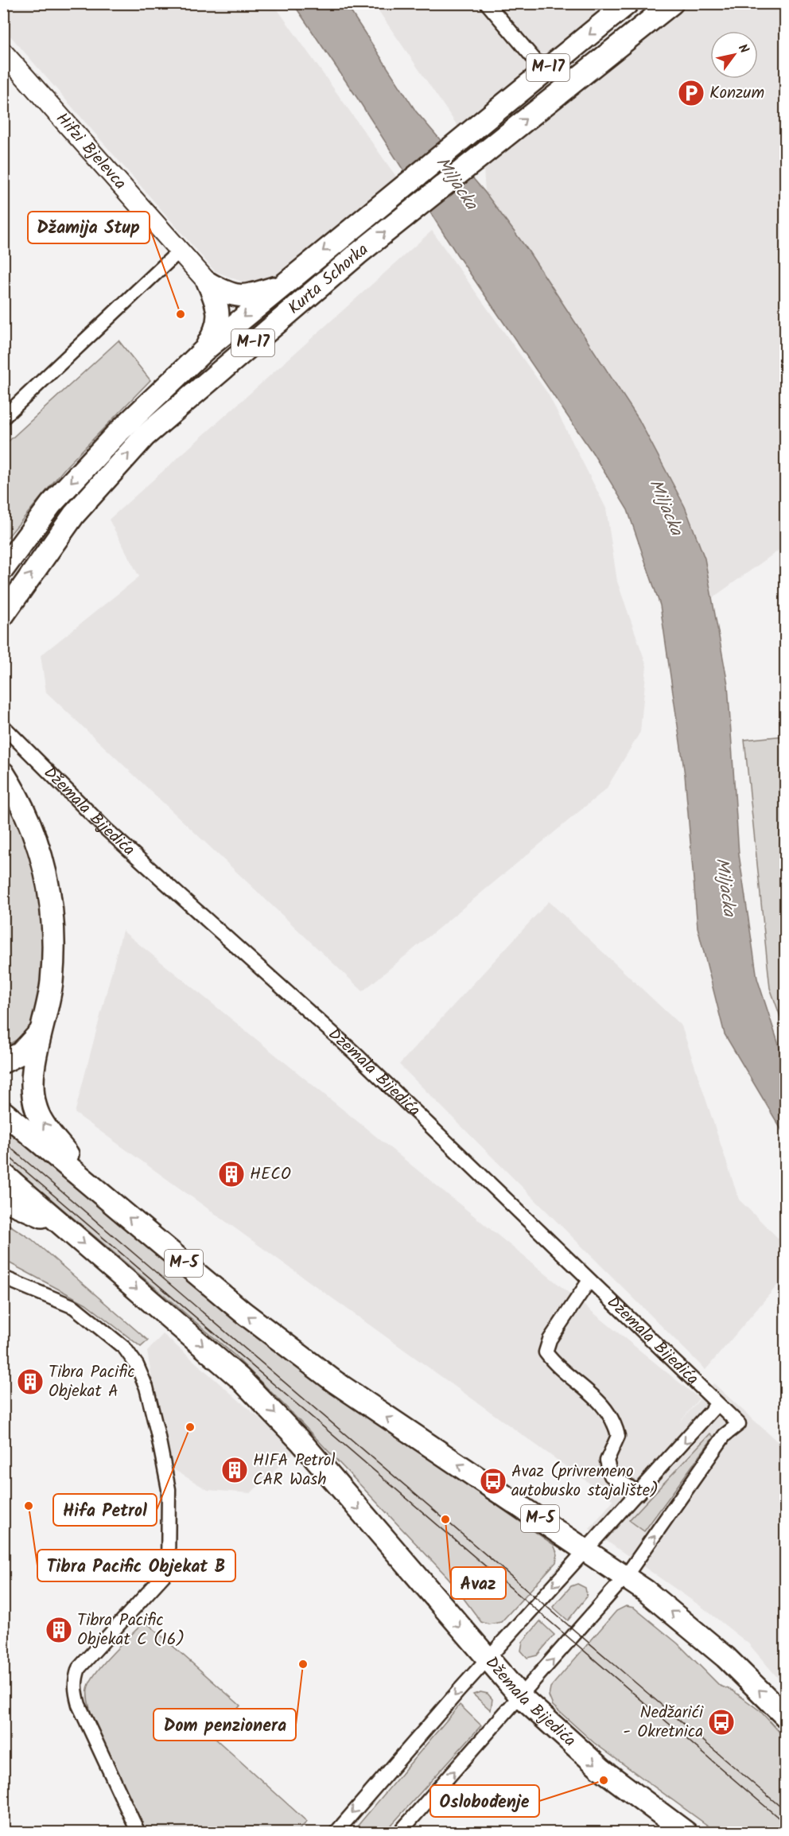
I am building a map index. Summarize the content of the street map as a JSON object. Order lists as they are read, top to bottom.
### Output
{
  "streets": {
    "main road": [
      "M-17",
      "Hifzi Bjelevca",
      "Kurta Schorka",
      "Džemala Bijedića",
      "M-5"
    ]
  },
  "crossings": [
    ["Džemala Bijedića", "M-5"]
  ],
  "water": ["Miljacka"],
  "places": {
    "parking": ["Konzum"],
    "other": [
      "Džamija Stup",
      "Hifa Petrol",
      "Tibra Pacific Objekat B",
      "Avaz",
      "Dom penzionera",
      "Oslobođenje"
    ],
    "building": [
      "HECO",
      "Tibra Pacific Objekat A",
      "HIFA Petrol CAR Wash",
      "Tibra Pacific Objekat C (16)"
    ],
    "bus stop": ["Avaz (privremeno autobusko stajalište)", "Nedžarići - Okretnica"]
  },
  "north": "top right"
}
